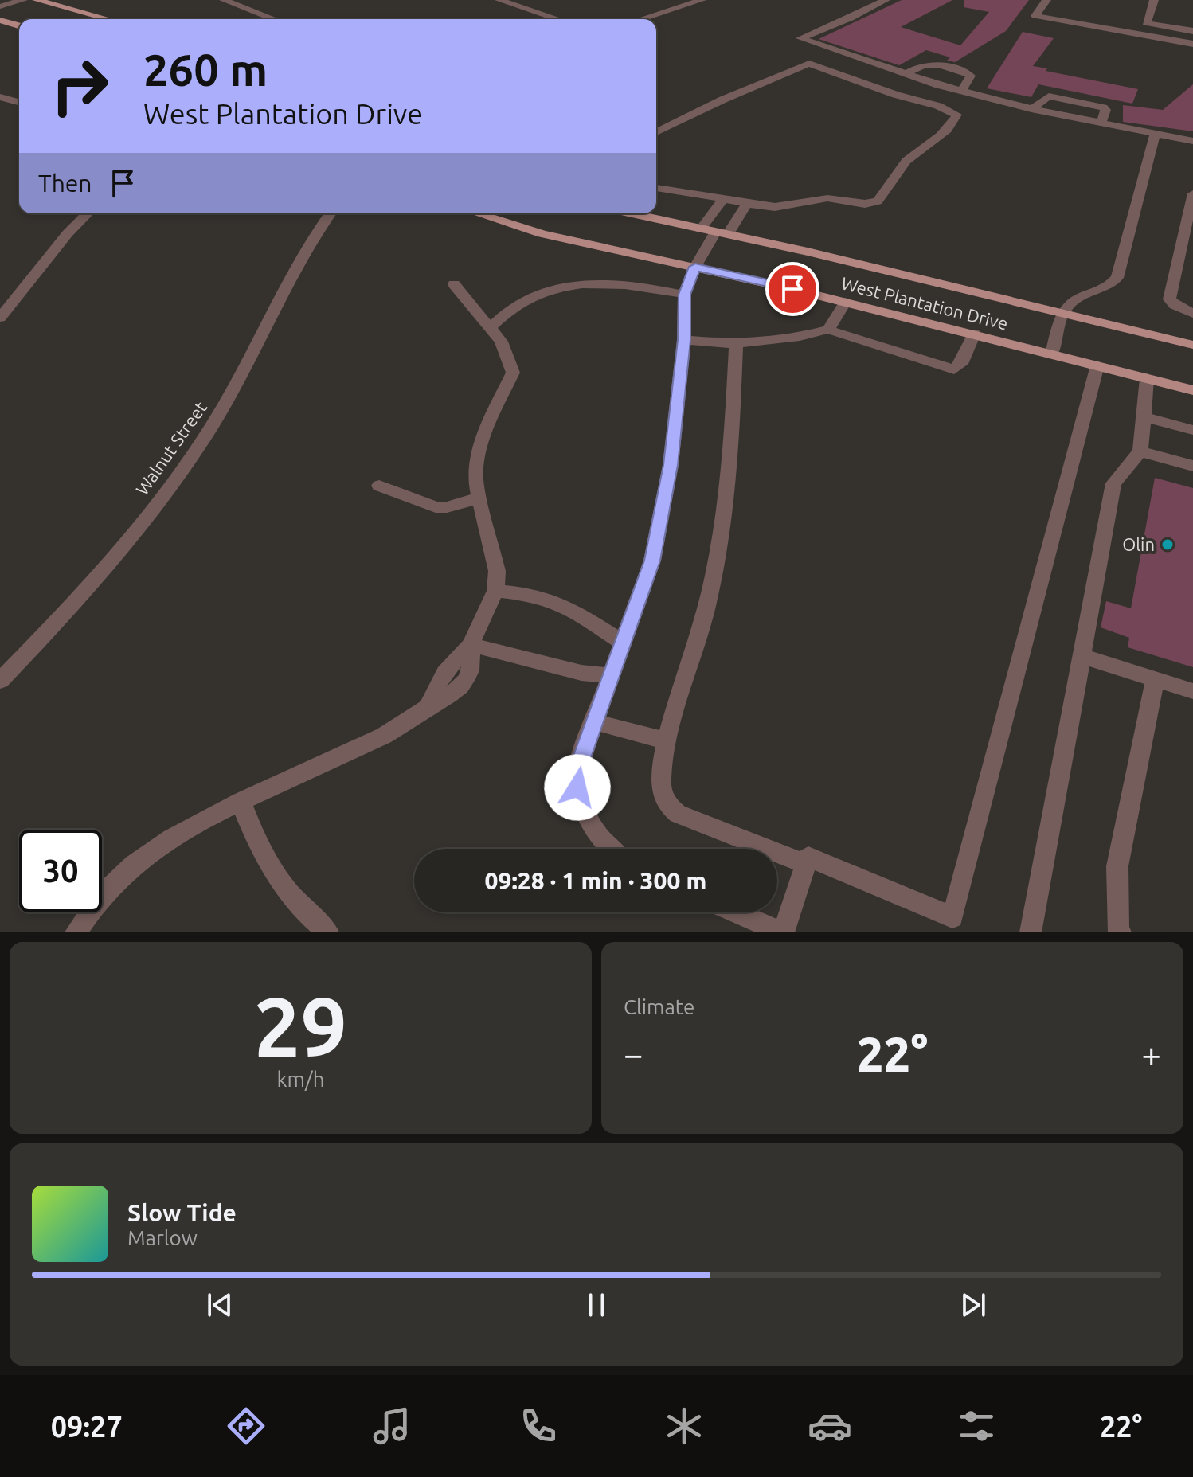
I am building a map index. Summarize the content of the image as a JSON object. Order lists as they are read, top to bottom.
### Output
{
  "streets": {
    "main road": ["West Plantation Drive"],
    "street": ["Walnut Street"]
  },
  "places": ["Olin"],
  "page": {
    "turn": ["260 m", "West Plantation Drive"],
    "then": "Then",
    "limit": "30",
    "trip": "09:28 · 1 min · 300 m",
    "tile": [
      ["29", "km/h"],
      "Climate"
    ],
    "heat": ["−", "22°", "+"],
    "song": ["Slow Tide", "Marlow"],
    "tabs": ["09:27", "22°"]
  }
}
